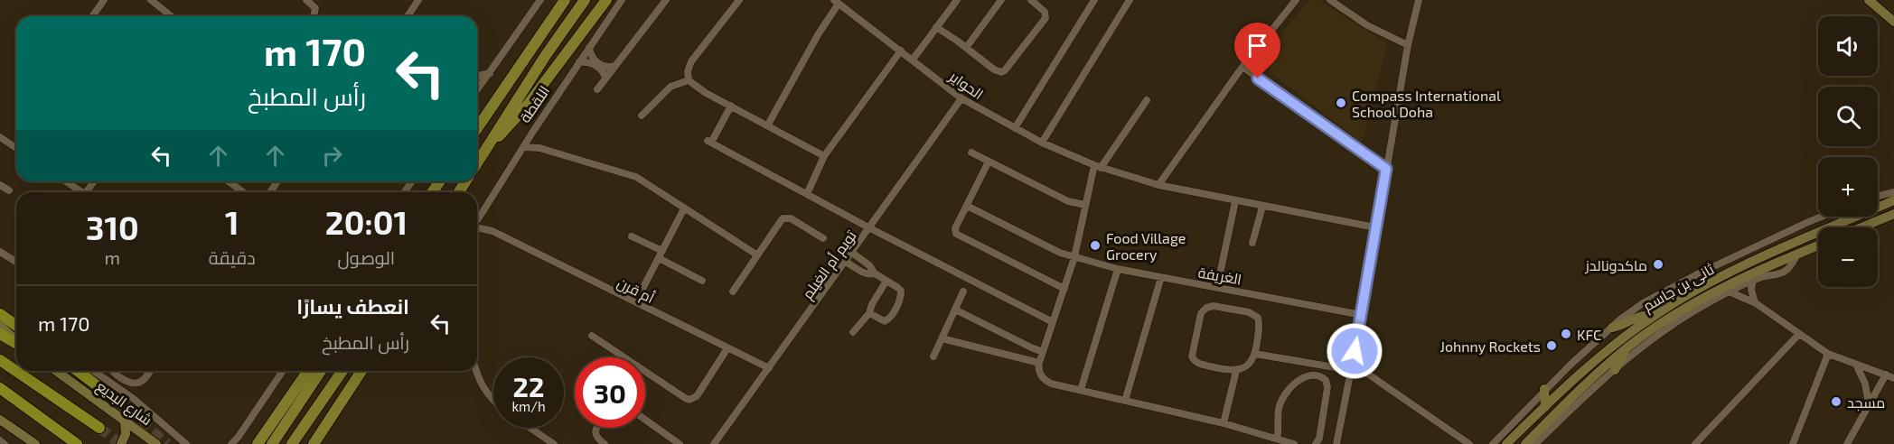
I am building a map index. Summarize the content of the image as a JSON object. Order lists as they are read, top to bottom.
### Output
{
  "streets": {
    "main road": ["اللقطة", "ثانى بن جاسم", "شارع البديع"],
    "street": [
      "الحواير",
      "تويم أم الغيلم",
      "الغريفة",
      "أم قرن"
    ]
  },
  "crossings": [
    ["الحواير", "تويم أم الغيلم"],
    ["تويم أم الغيلم", "أم قرن"]
  ],
  "places": [
    "Compass International School Doha",
    "Food Village Grocery",
    "ماكدونالدز",
    "KFC",
    "Johnny Rockets",
    "مسجد"
  ],
  "page": {
    "map_buttons": ["+", "−"],
    "turn": ["170 m", "رأس المطبخ"],
    "eta": [
      "20:01",
      "الوصول",
      "1",
      "دقيقة",
      "310",
      "m"
    ],
    "list": [
      {
        "name": "انعطف يسارًا",
        "note": "رأس المطبخ",
        "value": "170 m"
      }
    ],
    "speed": "22 km/h",
    "limit": "30"
  }
}
